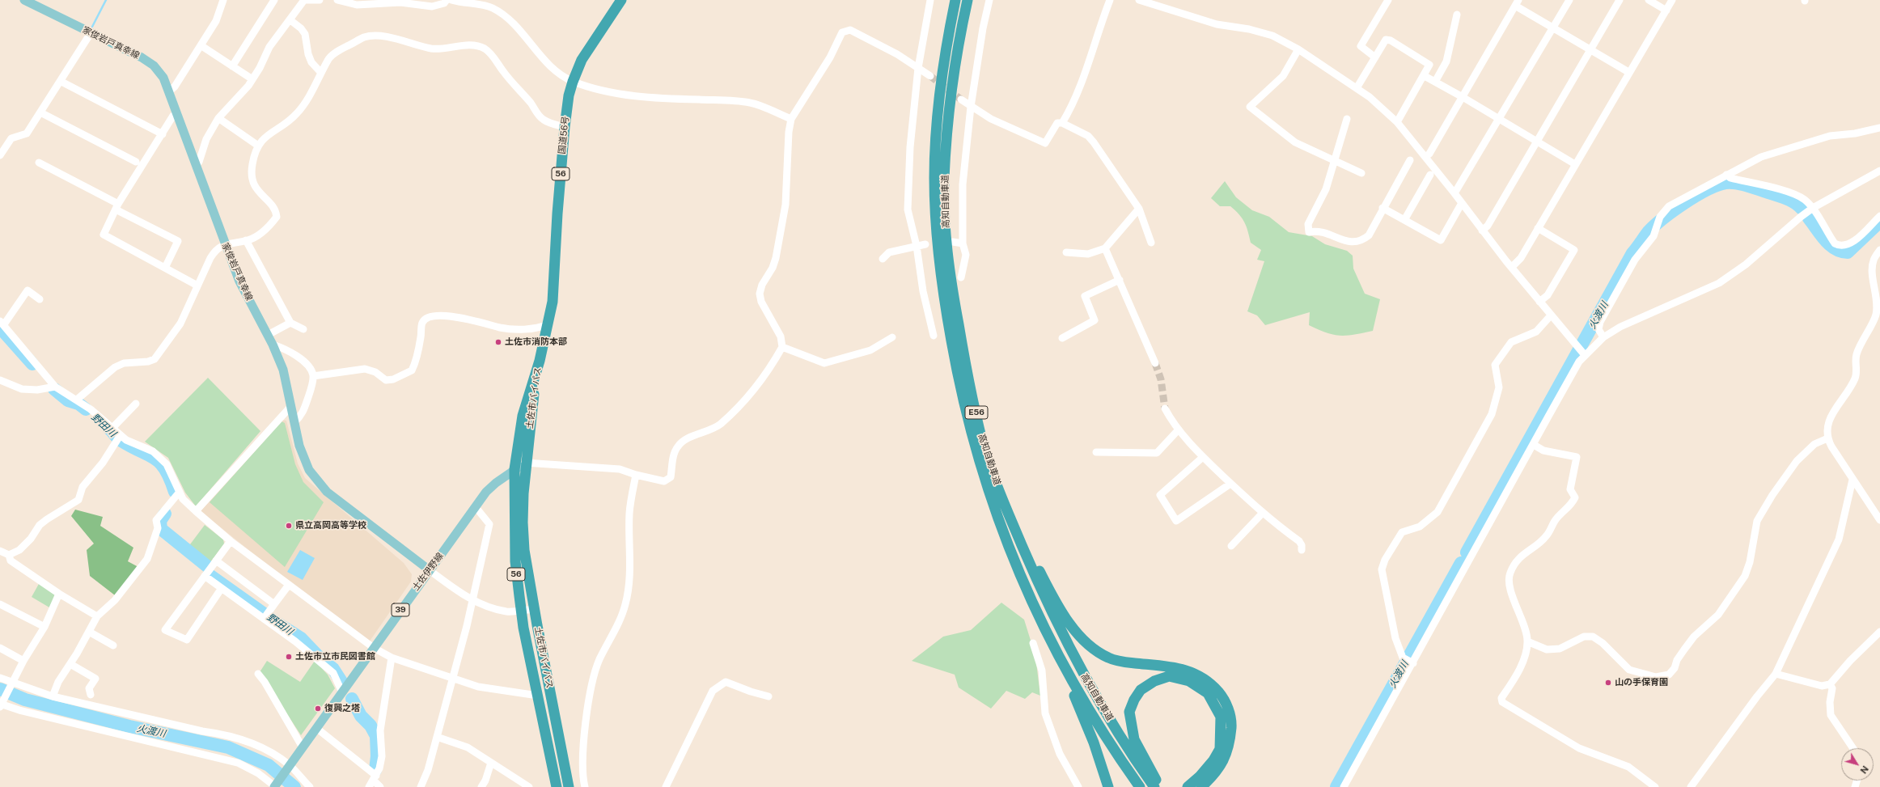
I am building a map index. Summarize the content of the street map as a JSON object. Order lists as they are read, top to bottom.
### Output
{
  "streets": {
    "highway": [
      "国道56号",
      "56",
      "高知自動車道",
      "土佐市バイパス",
      "E56"
    ],
    "main road": ["家俊岩戸真幸線", "土佐伊野線", "39"]
  },
  "crossings": [
    ["家俊岩戸真幸線", "土佐伊野線"],
    ["国道56号", "土佐市バイパス"],
    ["土佐市バイパス", "土佐伊野線"]
  ],
  "water": ["火渡川", "野田川"],
  "places": [
    "土佐市消防本部",
    "県立高岡高等学校",
    "土佐市立市民図書館",
    "山の手保育園",
    "復興之塔"
  ],
  "north": "bottom right"
}
